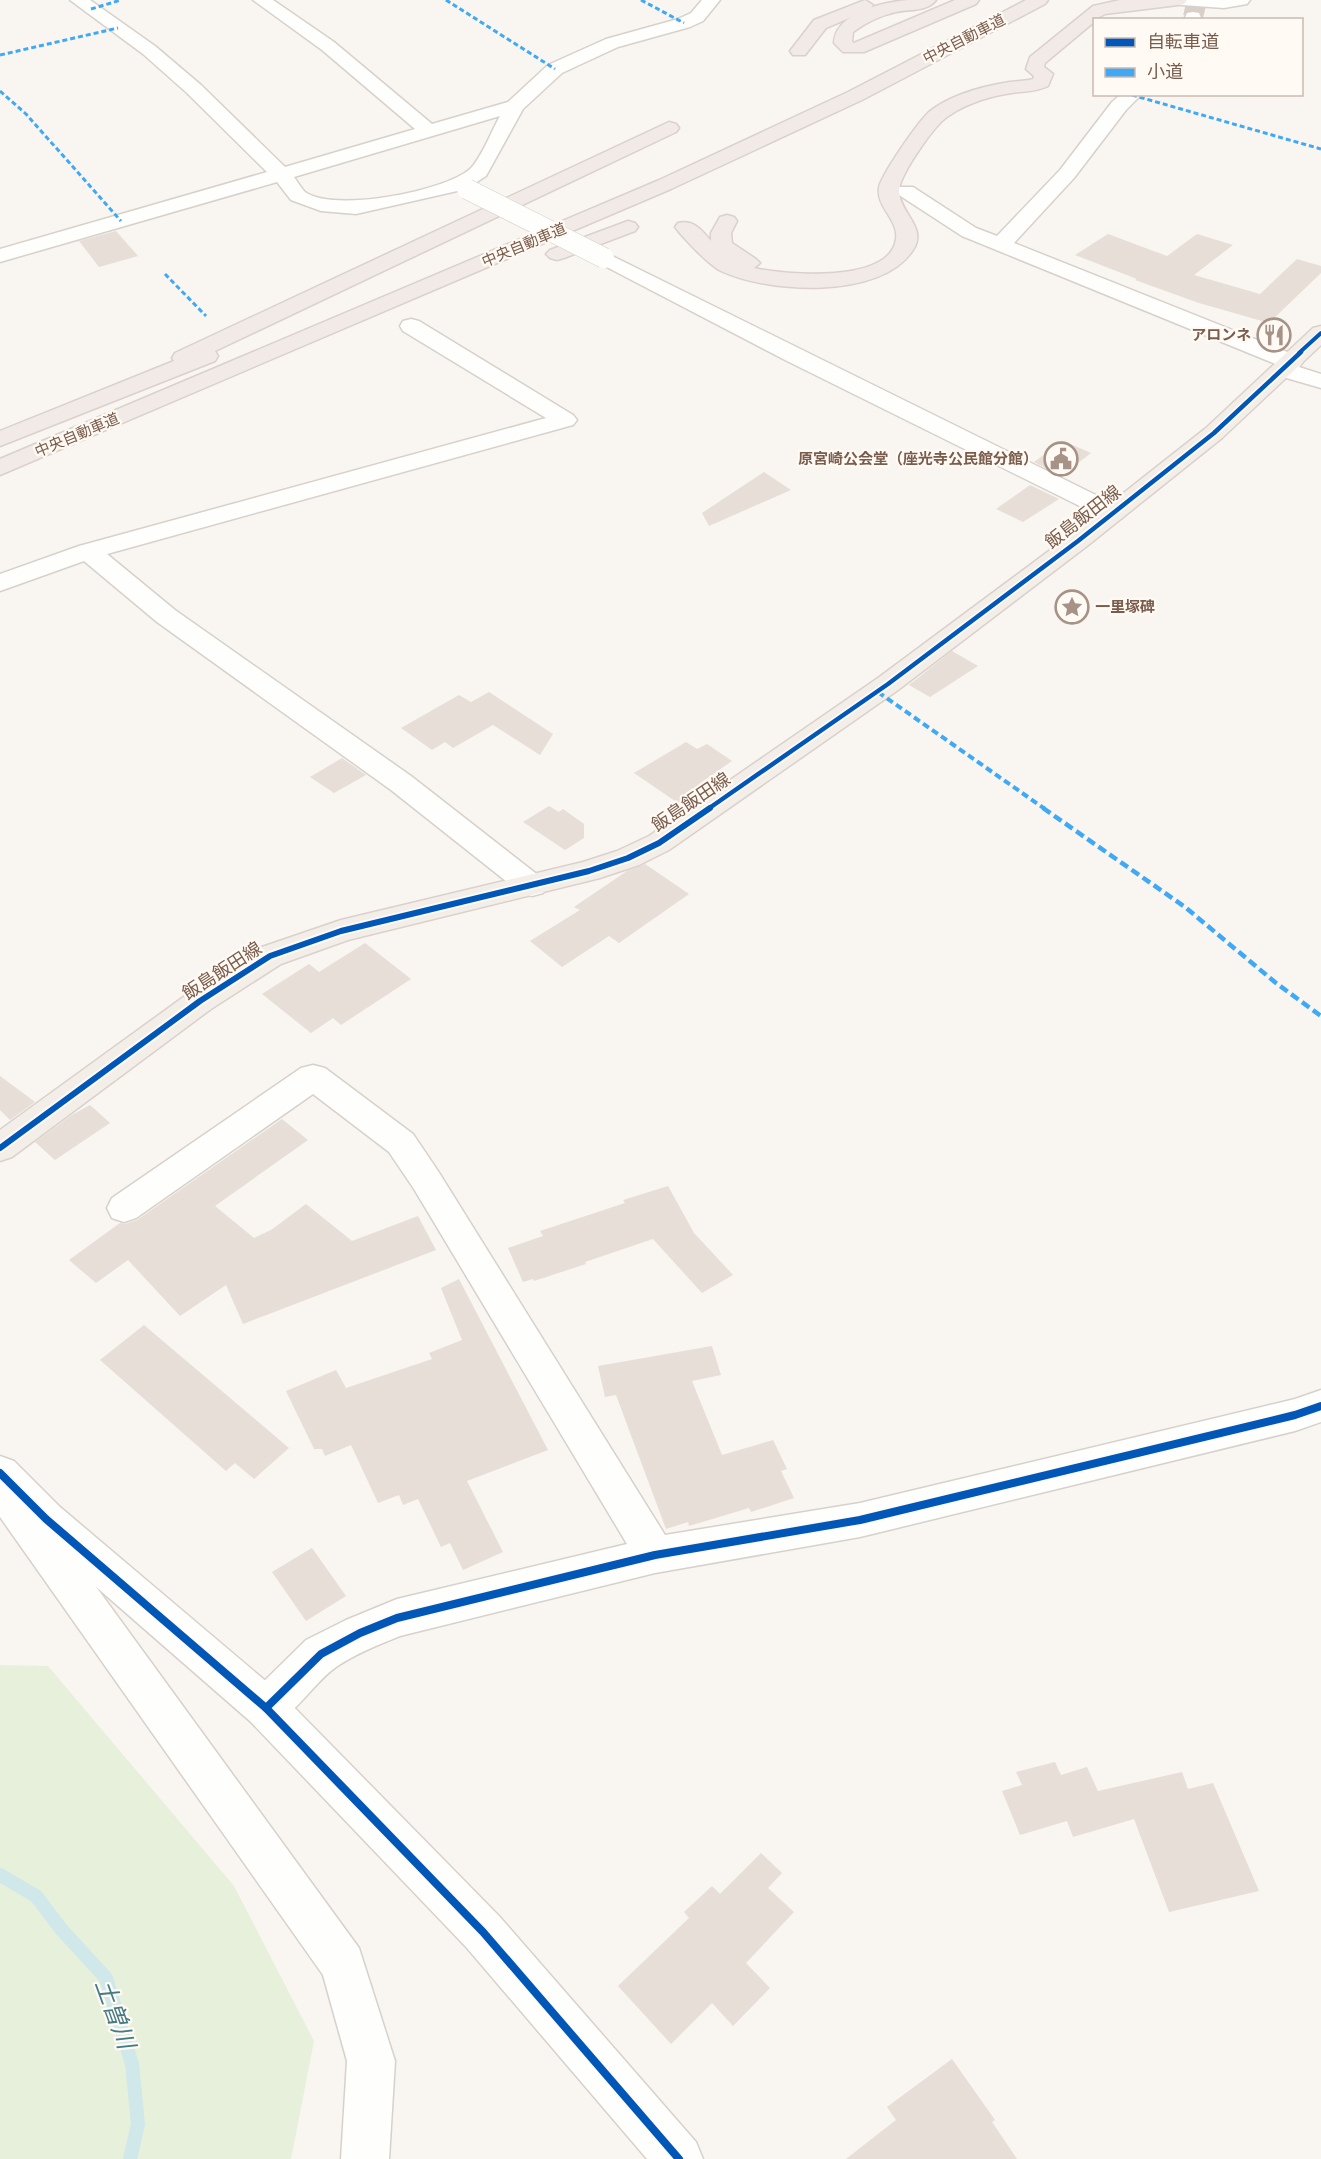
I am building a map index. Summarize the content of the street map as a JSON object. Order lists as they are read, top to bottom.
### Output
{
  "streets": {
    "highway": ["中央自動車道"],
    "main road": ["飯島飯田線"]
  },
  "water": ["土曽川"],
  "places": {
    "restaurant": ["アロンネ"],
    "public building": ["原宮崎公会堂（座光寺公民館分館）"],
    "place": ["一里塚碑"]
  },
  "legend": ["自転車道", "小道"]
}
